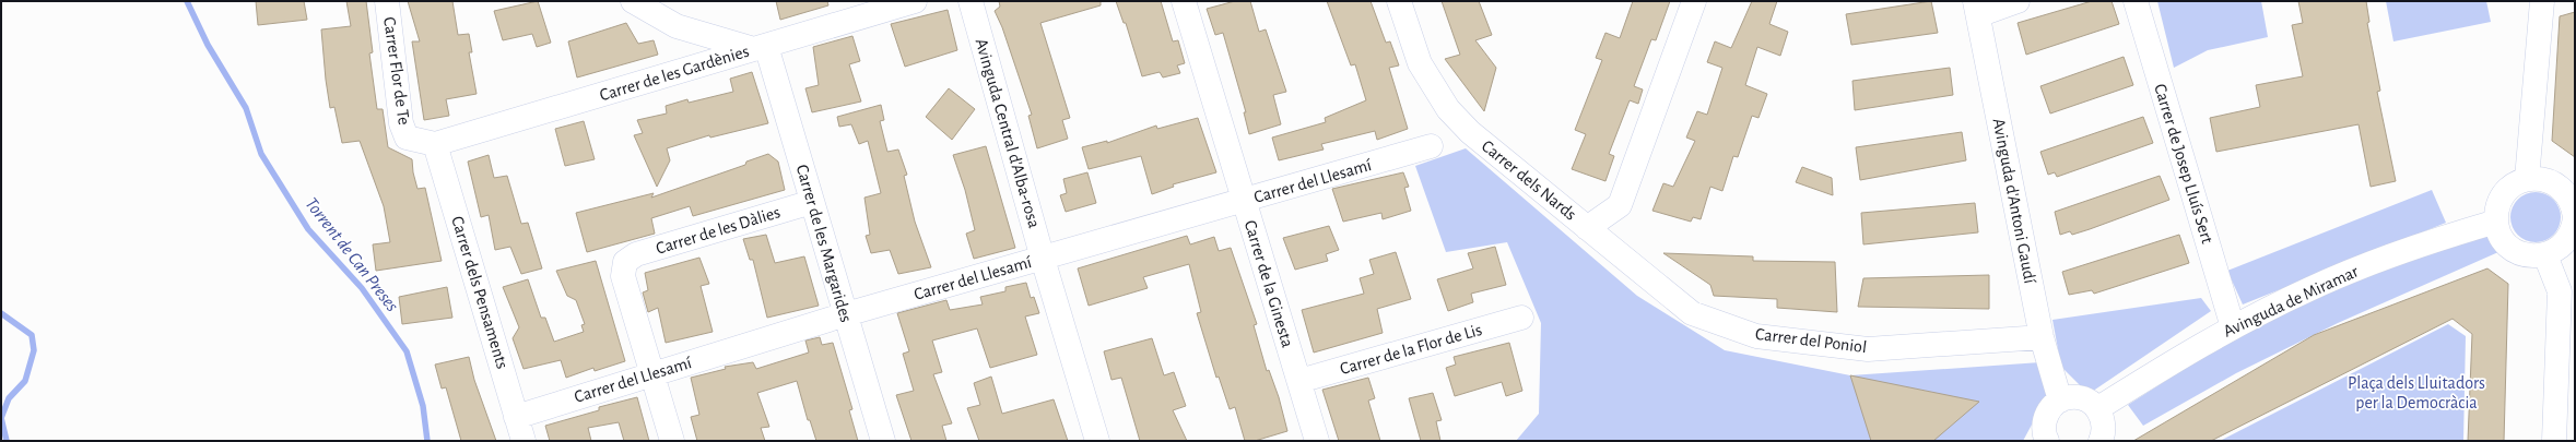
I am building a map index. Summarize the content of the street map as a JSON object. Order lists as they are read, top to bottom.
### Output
{
  "streets": {
    "street": [
      "Carrer Flor de Te",
      "Carrer de les Gardènies",
      "Avinguda Central d'Alba-rosa",
      "Carrer de Josep Lluís Sert",
      "Carrer dels Nards",
      "Carrer del Llesamí",
      "Avinguda d'Antoni Gaudí",
      "Carrer de les Dàlies",
      "Carrer de les Margarides",
      "Carrer de la Ginesta",
      "Carrer dels Pensaments",
      "Avinguda de Miramar",
      "Carrer del Poniol",
      "Carrer de la Flor de Lis"
    ]
  },
  "crossings": [
    ["Carrer Flor de Te", "Carrer de les Gardènies"],
    ["Carrer Flor de Te", "Carrer dels Pensaments"],
    ["Carrer de les Gardènies", "Carrer de les Margarides"],
    ["Carrer de les Gardènies", "Carrer dels Pensaments"],
    ["Avinguda Central d'Alba-rosa", "Carrer del Llesamí"],
    ["Carrer de Josep Lluís Sert", "Avinguda de Miramar"],
    ["Carrer dels Nards", "Carrer del Poniol"],
    ["Carrer del Llesamí", "Carrer de les Dàlies"],
    ["Carrer del Llesamí", "Carrer de les Margarides"],
    ["Carrer del Llesamí", "Carrer de la Ginesta"],
    ["Carrer del Llesamí", "Carrer dels Pensaments"],
    ["Avinguda d'Antoni Gaudí", "Carrer del Poniol"],
    ["Carrer de les Dàlies", "Carrer de les Margarides"],
    ["Carrer de la Ginesta", "Carrer de la Flor de Lis"]
  ],
  "water": ["Torrent de Can Preses"],
  "parks": ["Plaça dels Lluitadors per la Democràcia"]
}
